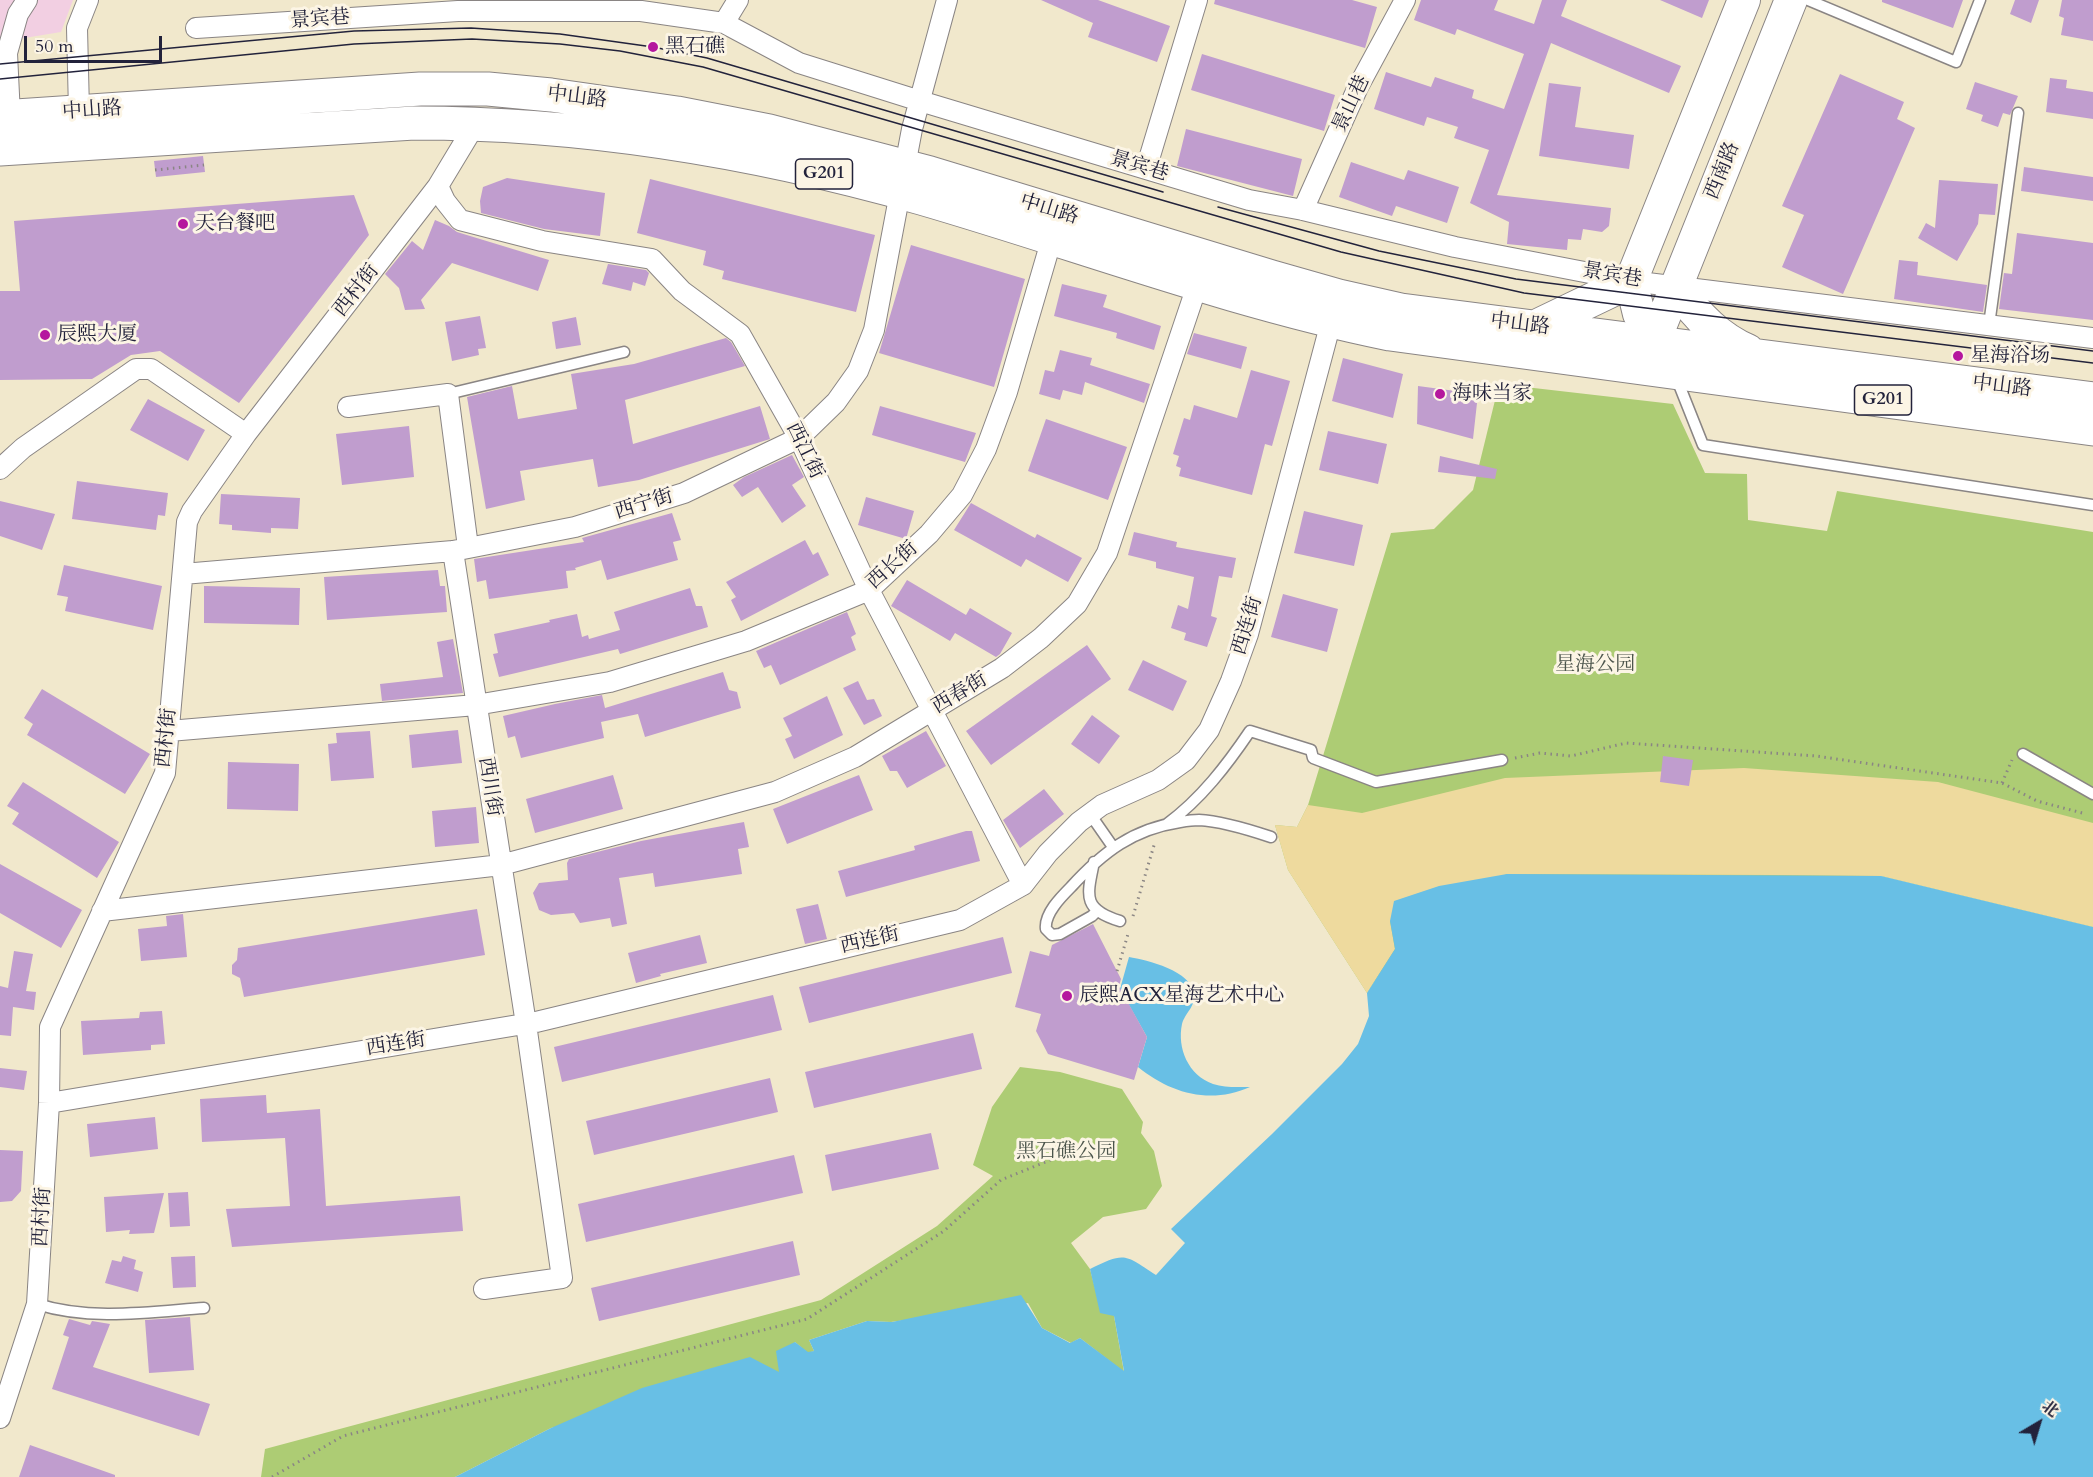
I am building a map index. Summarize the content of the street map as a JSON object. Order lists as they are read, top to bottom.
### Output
{
  "streets": {
    "highway": ["中山路", "G201"],
    "main road": ["西南路"],
    "street": [
      "景宾巷",
      "景山巷",
      "西村街",
      "西江街",
      "西宁街",
      "西长街",
      "西连街",
      "西春街",
      "西川街"
    ]
  },
  "crossings": [
    ["景宾巷", "景山巷"],
    ["景宾巷", "西南路"],
    ["景宾巷", "西宁街"],
    ["中山路", "西南路"],
    ["中山路", "西村街"],
    ["中山路", "西宁街"],
    ["中山路", "西长街"],
    ["中山路", "西连街"],
    ["中山路", "西春街"],
    ["西村街", "西江街"],
    ["西村街", "西宁街"],
    ["西村街", "西长街"],
    ["西村街", "西连街"],
    ["西村街", "西春街"],
    ["西江街", "西宁街"],
    ["西江街", "西长街"],
    ["西江街", "西连街"],
    ["西江街", "西春街"],
    ["西宁街", "西川街"],
    ["西长街", "西川街"],
    ["西连街", "西川街"],
    ["西春街", "西川街"]
  ],
  "parks": ["星海公园", "黑石礁公园"],
  "places": [
    "黑石礁",
    "天台餐吧",
    "辰熙大厦",
    "星海浴场",
    "海味当家",
    "辰熙ACX星海艺术中心"
  ],
  "scale_bar": "50 m",
  "north": "top right"
}
